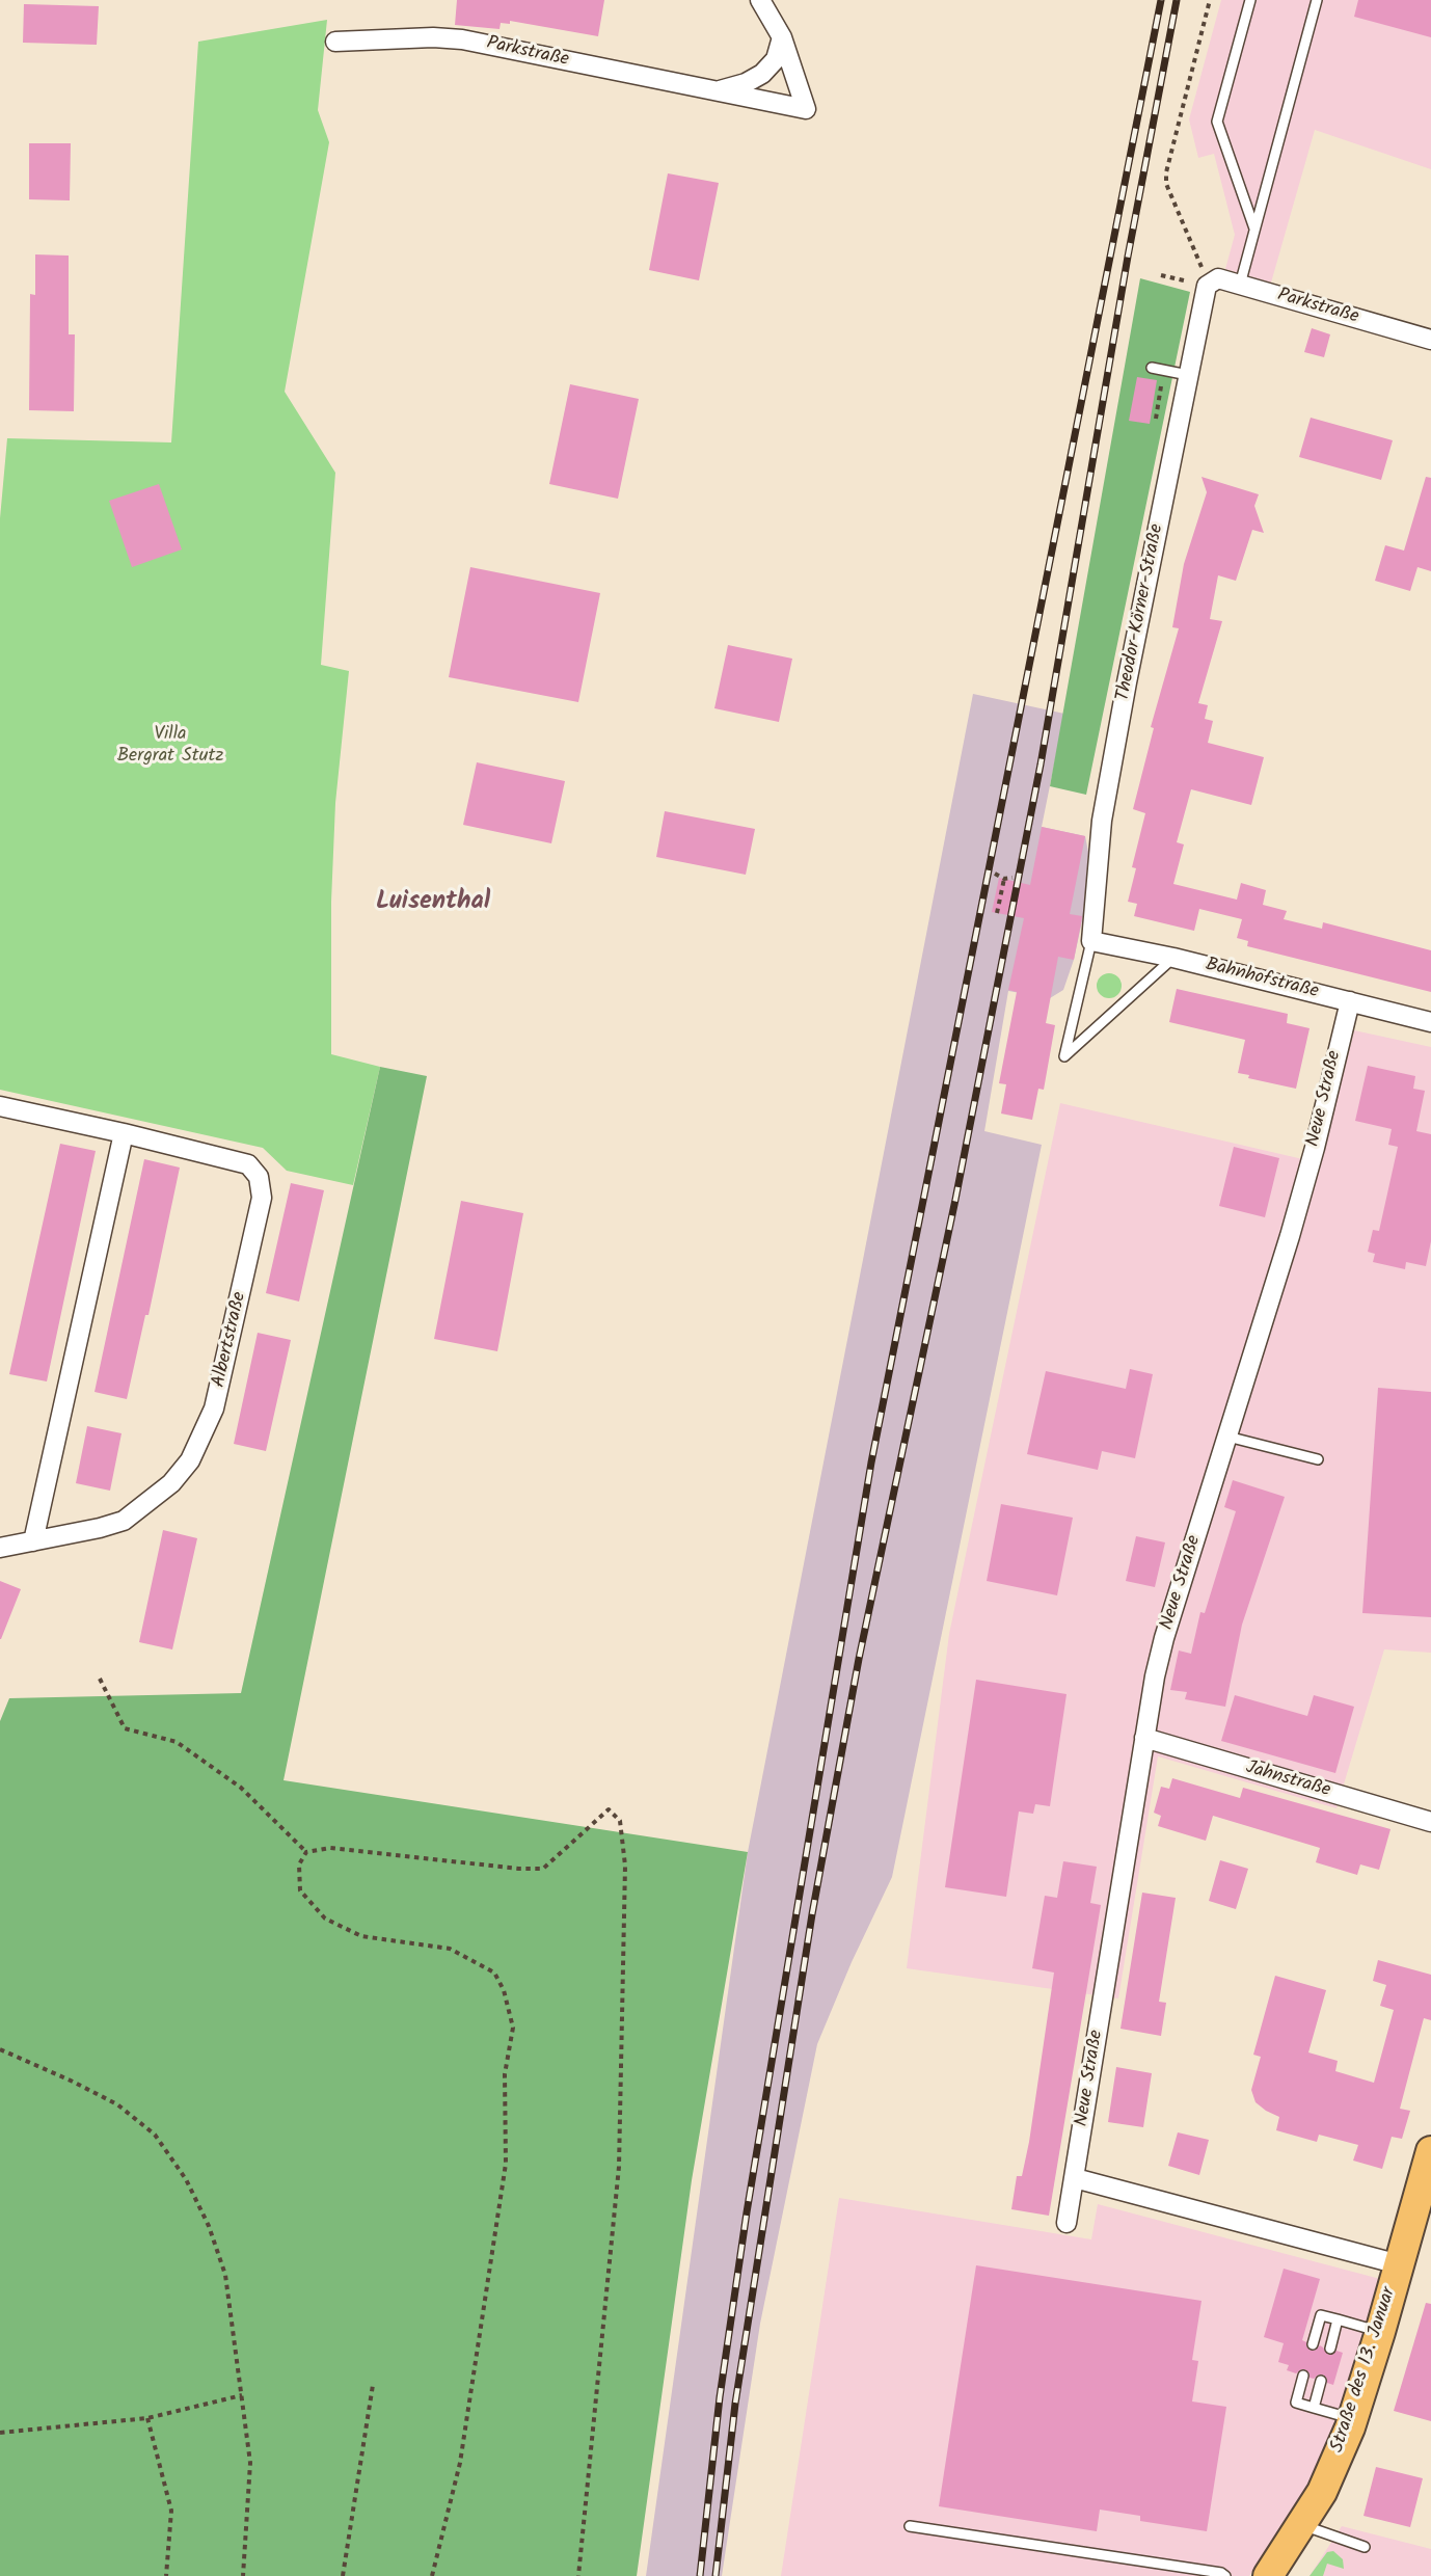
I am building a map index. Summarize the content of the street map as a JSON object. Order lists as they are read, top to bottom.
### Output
{
  "streets": {
    "main road": ["Straße des 13. Januar"],
    "street": [
      "Parkstraße",
      "Theodor-Körner-Straße",
      "Bahnhofstraße",
      "Neue Straße",
      "Albertstraße",
      "Jahnstraße"
    ]
  },
  "crossings": [
    ["Parkstraße", "Theodor-Körner-Straße"],
    ["Theodor-Körner-Straße", "Bahnhofstraße"],
    ["Bahnhofstraße", "Neue Straße"],
    ["Neue Straße", "Jahnstraße"]
  ],
  "districts": ["Luisenthal"],
  "parks": ["Villa Bergrat Stutz"]
}
